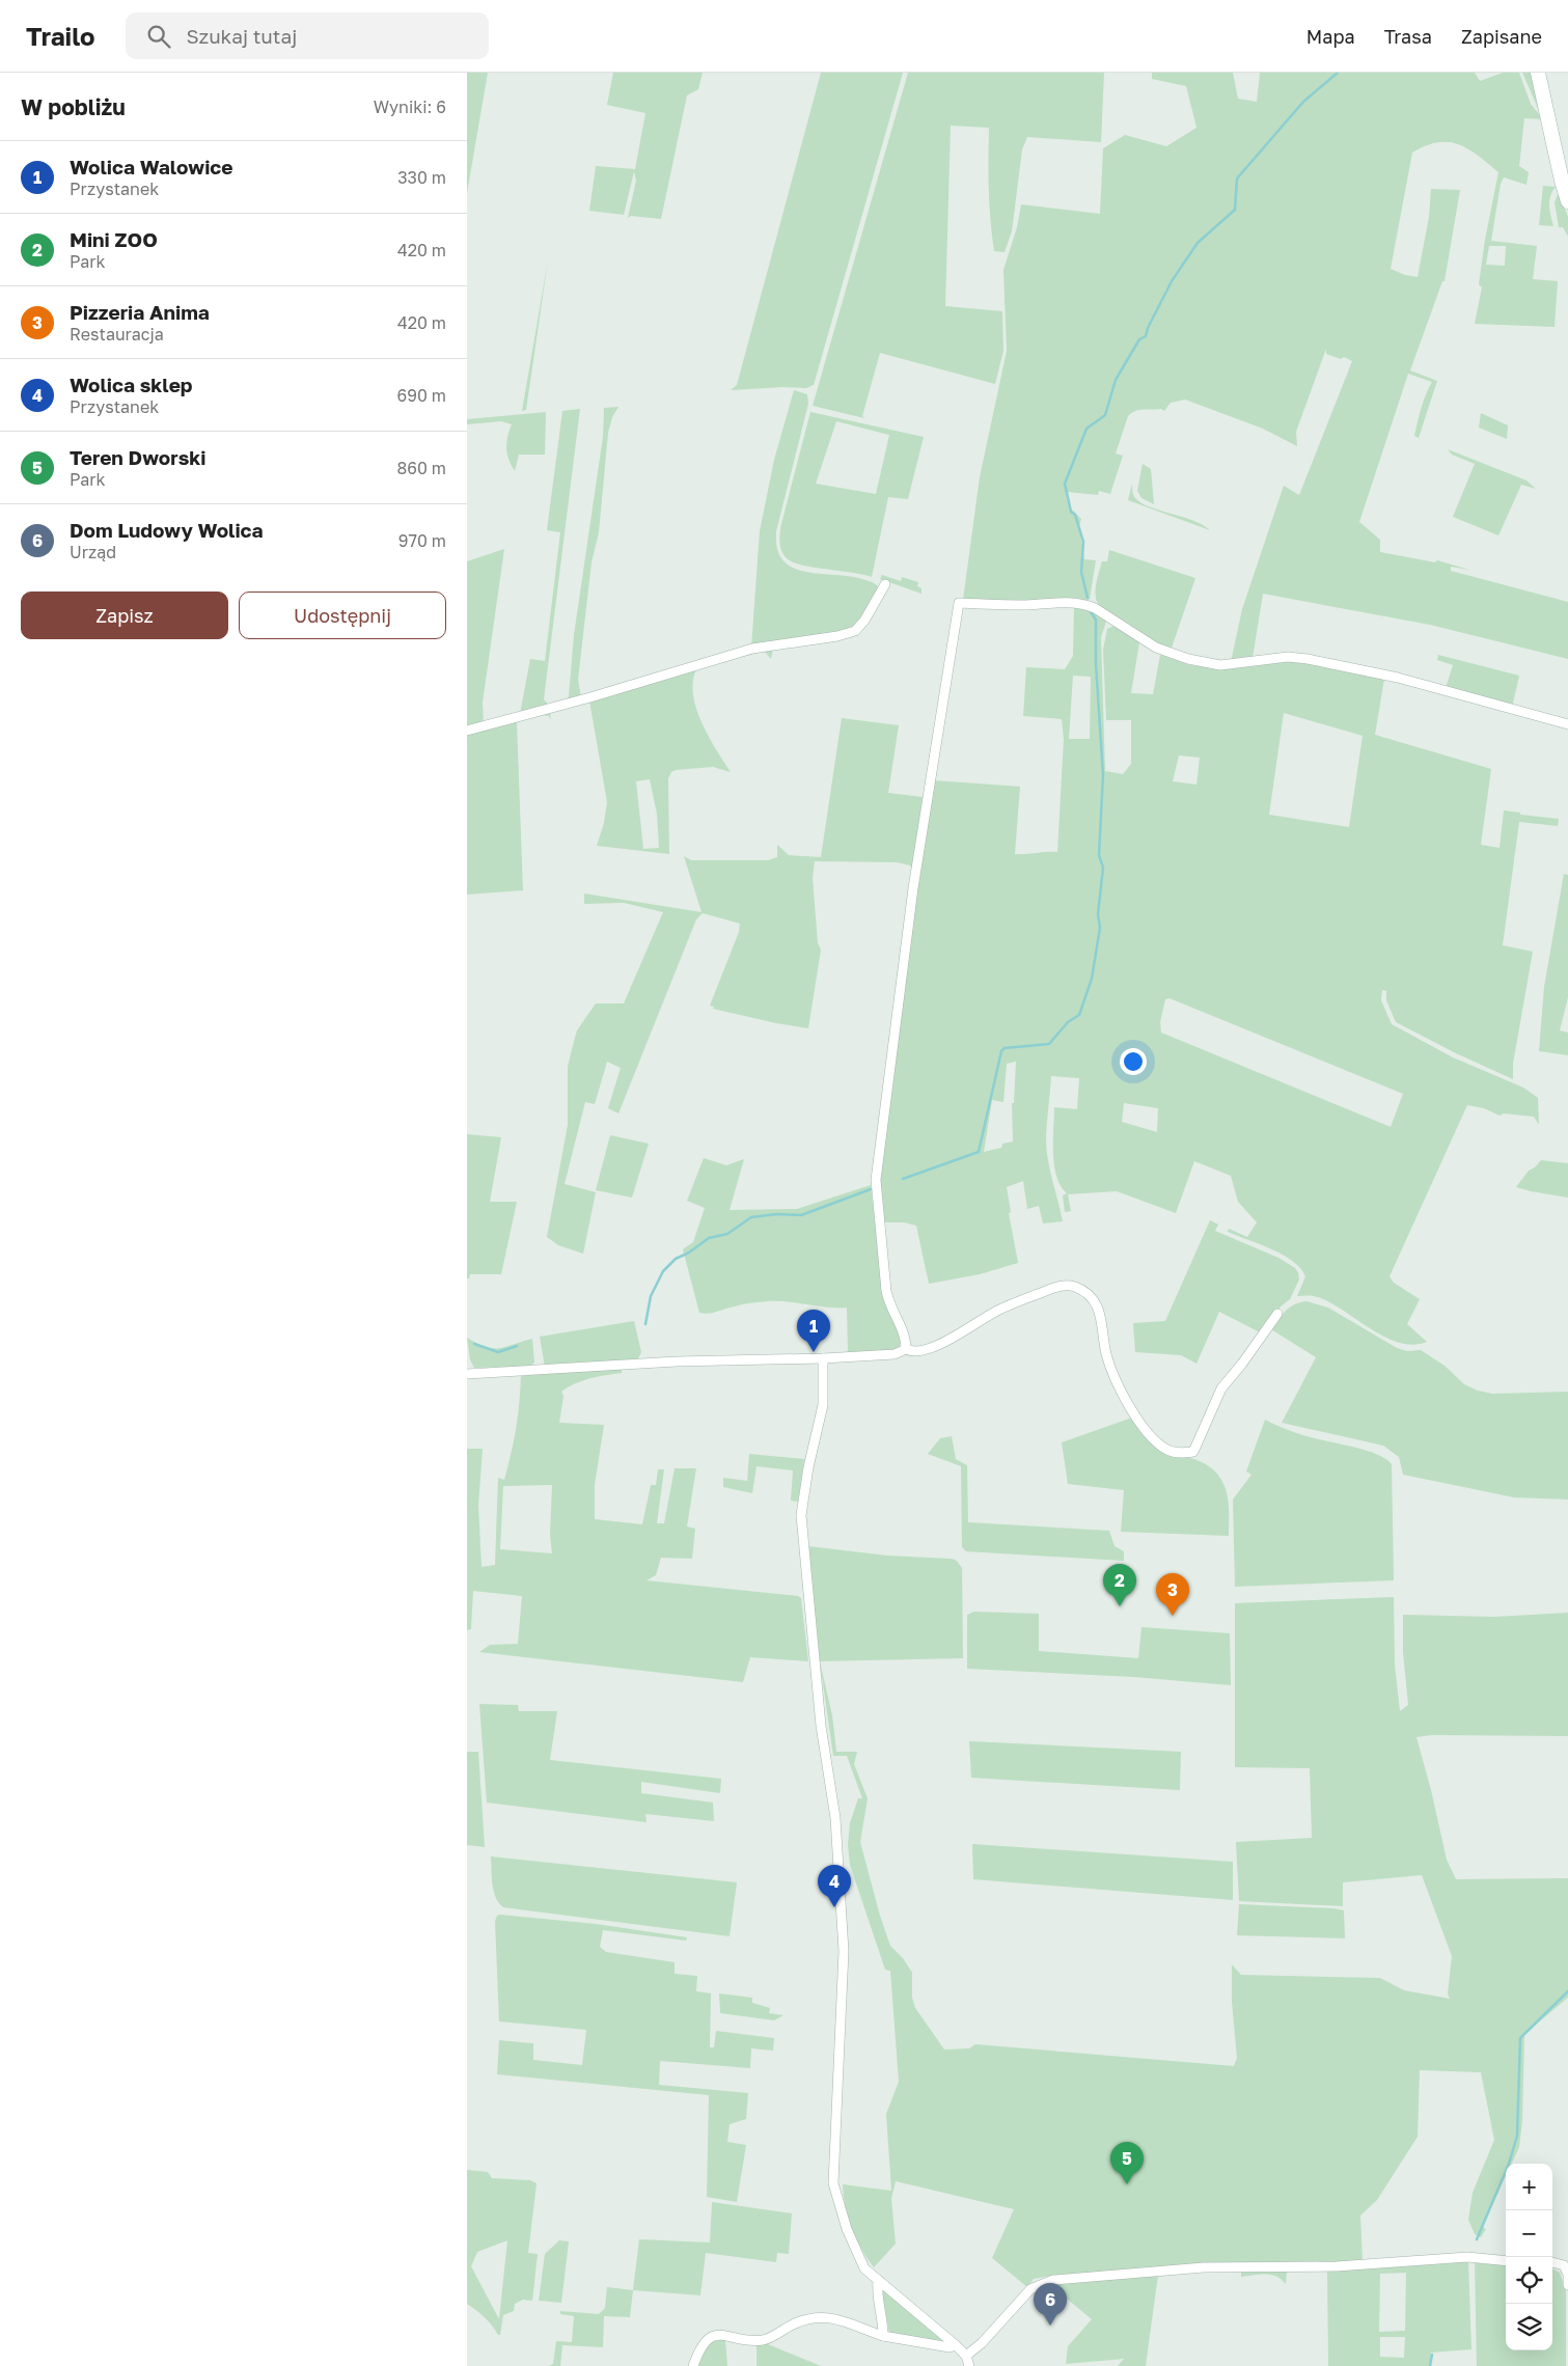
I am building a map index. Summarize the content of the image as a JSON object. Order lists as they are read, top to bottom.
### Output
{
  "page": {
    "header": "Trailo",
    "search": "Szukaj tutaj",
    "nav": ["Mapa", "Trasa", "Zapisane"],
    "heading": ["W pobliżu", "Wyniki: 6"],
    "list": [
      {
        "mark": "1",
        "name": "Wolica Walowice",
        "note": "Przystanek",
        "value": "330 m"
      },
      {
        "mark": "2",
        "name": "Mini ZOO",
        "note": "Park",
        "value": "420 m"
      },
      {
        "mark": "3",
        "name": "Pizzeria Anima",
        "note": "Restauracja",
        "value": "420 m"
      },
      {
        "mark": "4",
        "name": "Wolica sklep",
        "note": "Przystanek",
        "value": "690 m"
      },
      {
        "mark": "5",
        "name": "Teren Dworski",
        "note": "Park",
        "value": "860 m"
      },
      {
        "mark": "6",
        "name": "Dom Ludowy Wolica",
        "note": "Urząd",
        "value": "970 m"
      }
    ],
    "buttons": ["Zapisz", "Udostępnij"],
    "pins": [
      "1",
      "2",
      "3",
      "4",
      "5",
      "6"
    ],
    "map_buttons": ["+", "−"]
  }
}
